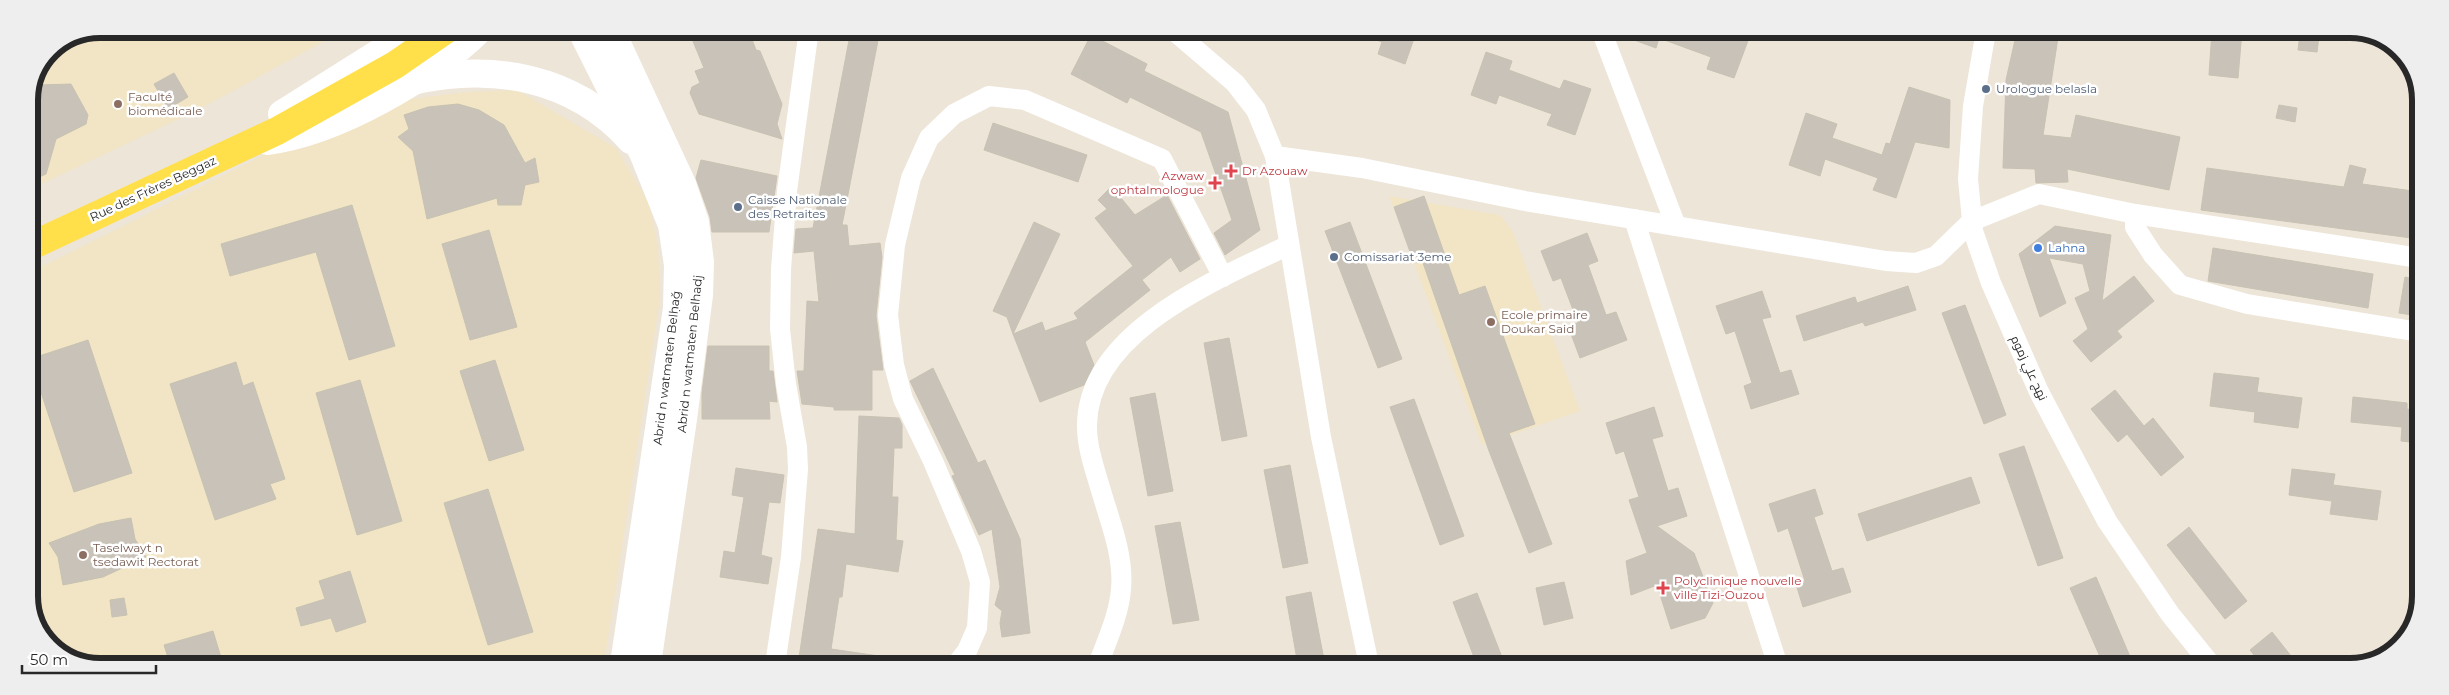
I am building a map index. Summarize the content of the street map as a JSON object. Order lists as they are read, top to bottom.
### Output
{
  "streets": {
    "main road": ["Rue des Frères Beggaz", "Abrid n watmaten Belhadj", "Abrid n watmaten Belḥaǧ"],
    "street": ["نهج علي زموم"]
  },
  "places": {
    "other": [
      "Urologue belasla",
      "Faculté biomédicale",
      "Caisse Nationale des Retraites",
      "Lahna",
      "Comissariat 3eme",
      "Ecole primaire Doukar Said",
      "Taselwayt n tsedawit Rectorat"
    ],
    "health": ["Dr Azouaw", "Azwaw ophtalmologue", "Polyclinique nouvelle ville Tizi-Ouzou"]
  },
  "scale_bar": "50 m"
}
